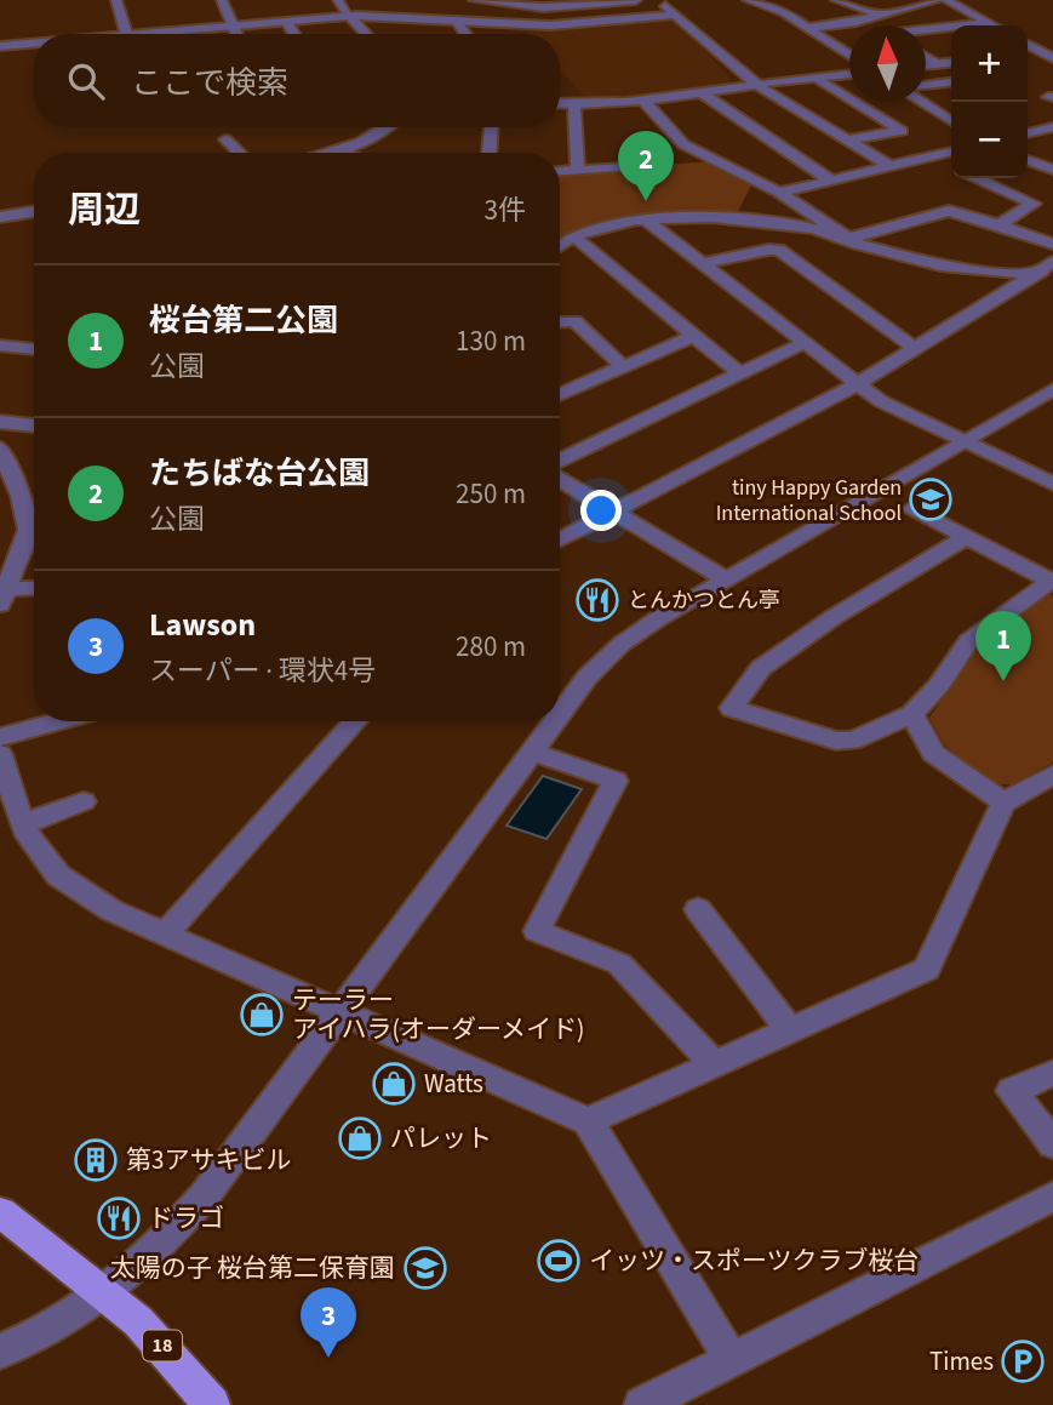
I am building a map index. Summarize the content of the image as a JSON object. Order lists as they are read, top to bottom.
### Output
{
  "streets": {
    "main road": ["18"]
  },
  "places": {
    "school or university": ["tiny Happy Garden International School", "太陽の子 桜台第二保育園"],
    "restaurant": ["とんかつとん亭", "ドラゴ"],
    "shop": ["テーラー アイハラ(オーダーメイド)", "Watts", "パレット"],
    "building": ["第3アサキビル"],
    "sports": ["イッツ・スポーツクラブ桜台"],
    "parking": ["Times"]
  },
  "north": "top",
  "page": {
    "map_buttons": ["+", "−"],
    "search": "ここで検索",
    "pins": ["2", "1", "3"],
    "heading": ["周辺", "3件"],
    "list": [
      {
        "mark": "1",
        "name": "桜台第二公園",
        "note": "公園",
        "value": "130 m"
      },
      {
        "mark": "2",
        "name": "たちばな台公園",
        "note": "公園",
        "value": "250 m"
      },
      {
        "mark": "3",
        "name": "Lawson",
        "note": "スーパー · 環状4号",
        "value": "280 m"
      }
    ]
  }
}
